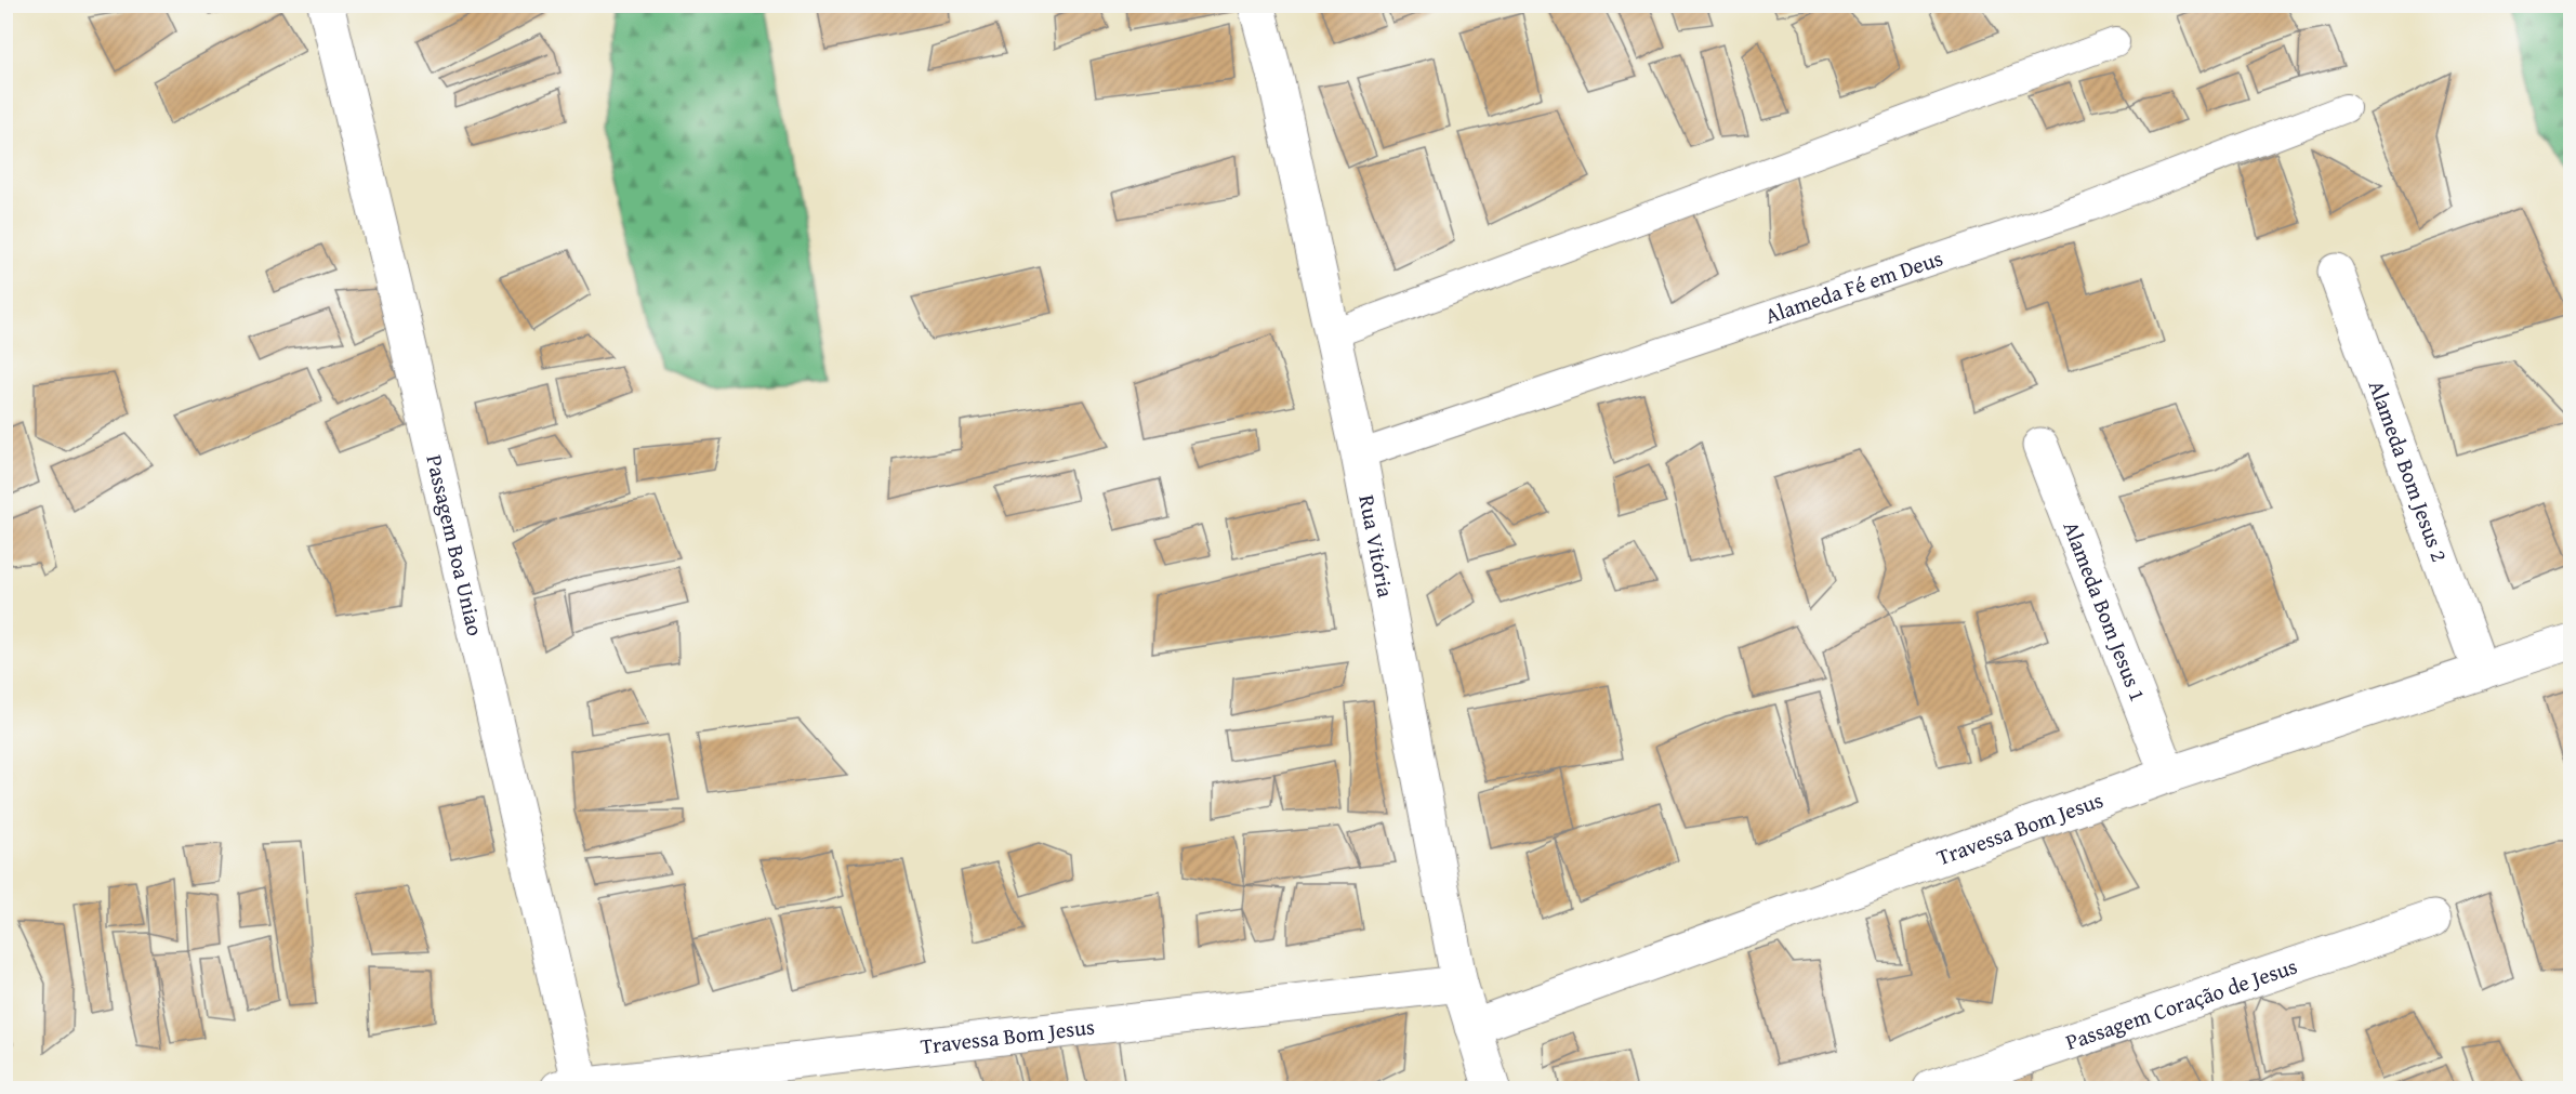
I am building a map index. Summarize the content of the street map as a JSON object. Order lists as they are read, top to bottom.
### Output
{
  "streets": {
    "street": [
      "Alameda Bom Jesus 2",
      "Passagem Boa Uniao",
      "Rua Vitória",
      "Alameda Bom Jesus 1",
      "Travessa Bom Jesus",
      "Passagem Coração de Jesus"
    ],
    "lane": ["Alameda Fé em Deus"]
  },
  "crossings": [
    ["Alameda Fé em Deus", "Rua Vitória"],
    ["Alameda Bom Jesus 2", "Travessa Bom Jesus"],
    ["Passagem Boa Uniao", "Travessa Bom Jesus"],
    ["Rua Vitória", "Travessa Bom Jesus"],
    ["Alameda Bom Jesus 1", "Travessa Bom Jesus"]
  ]
}
